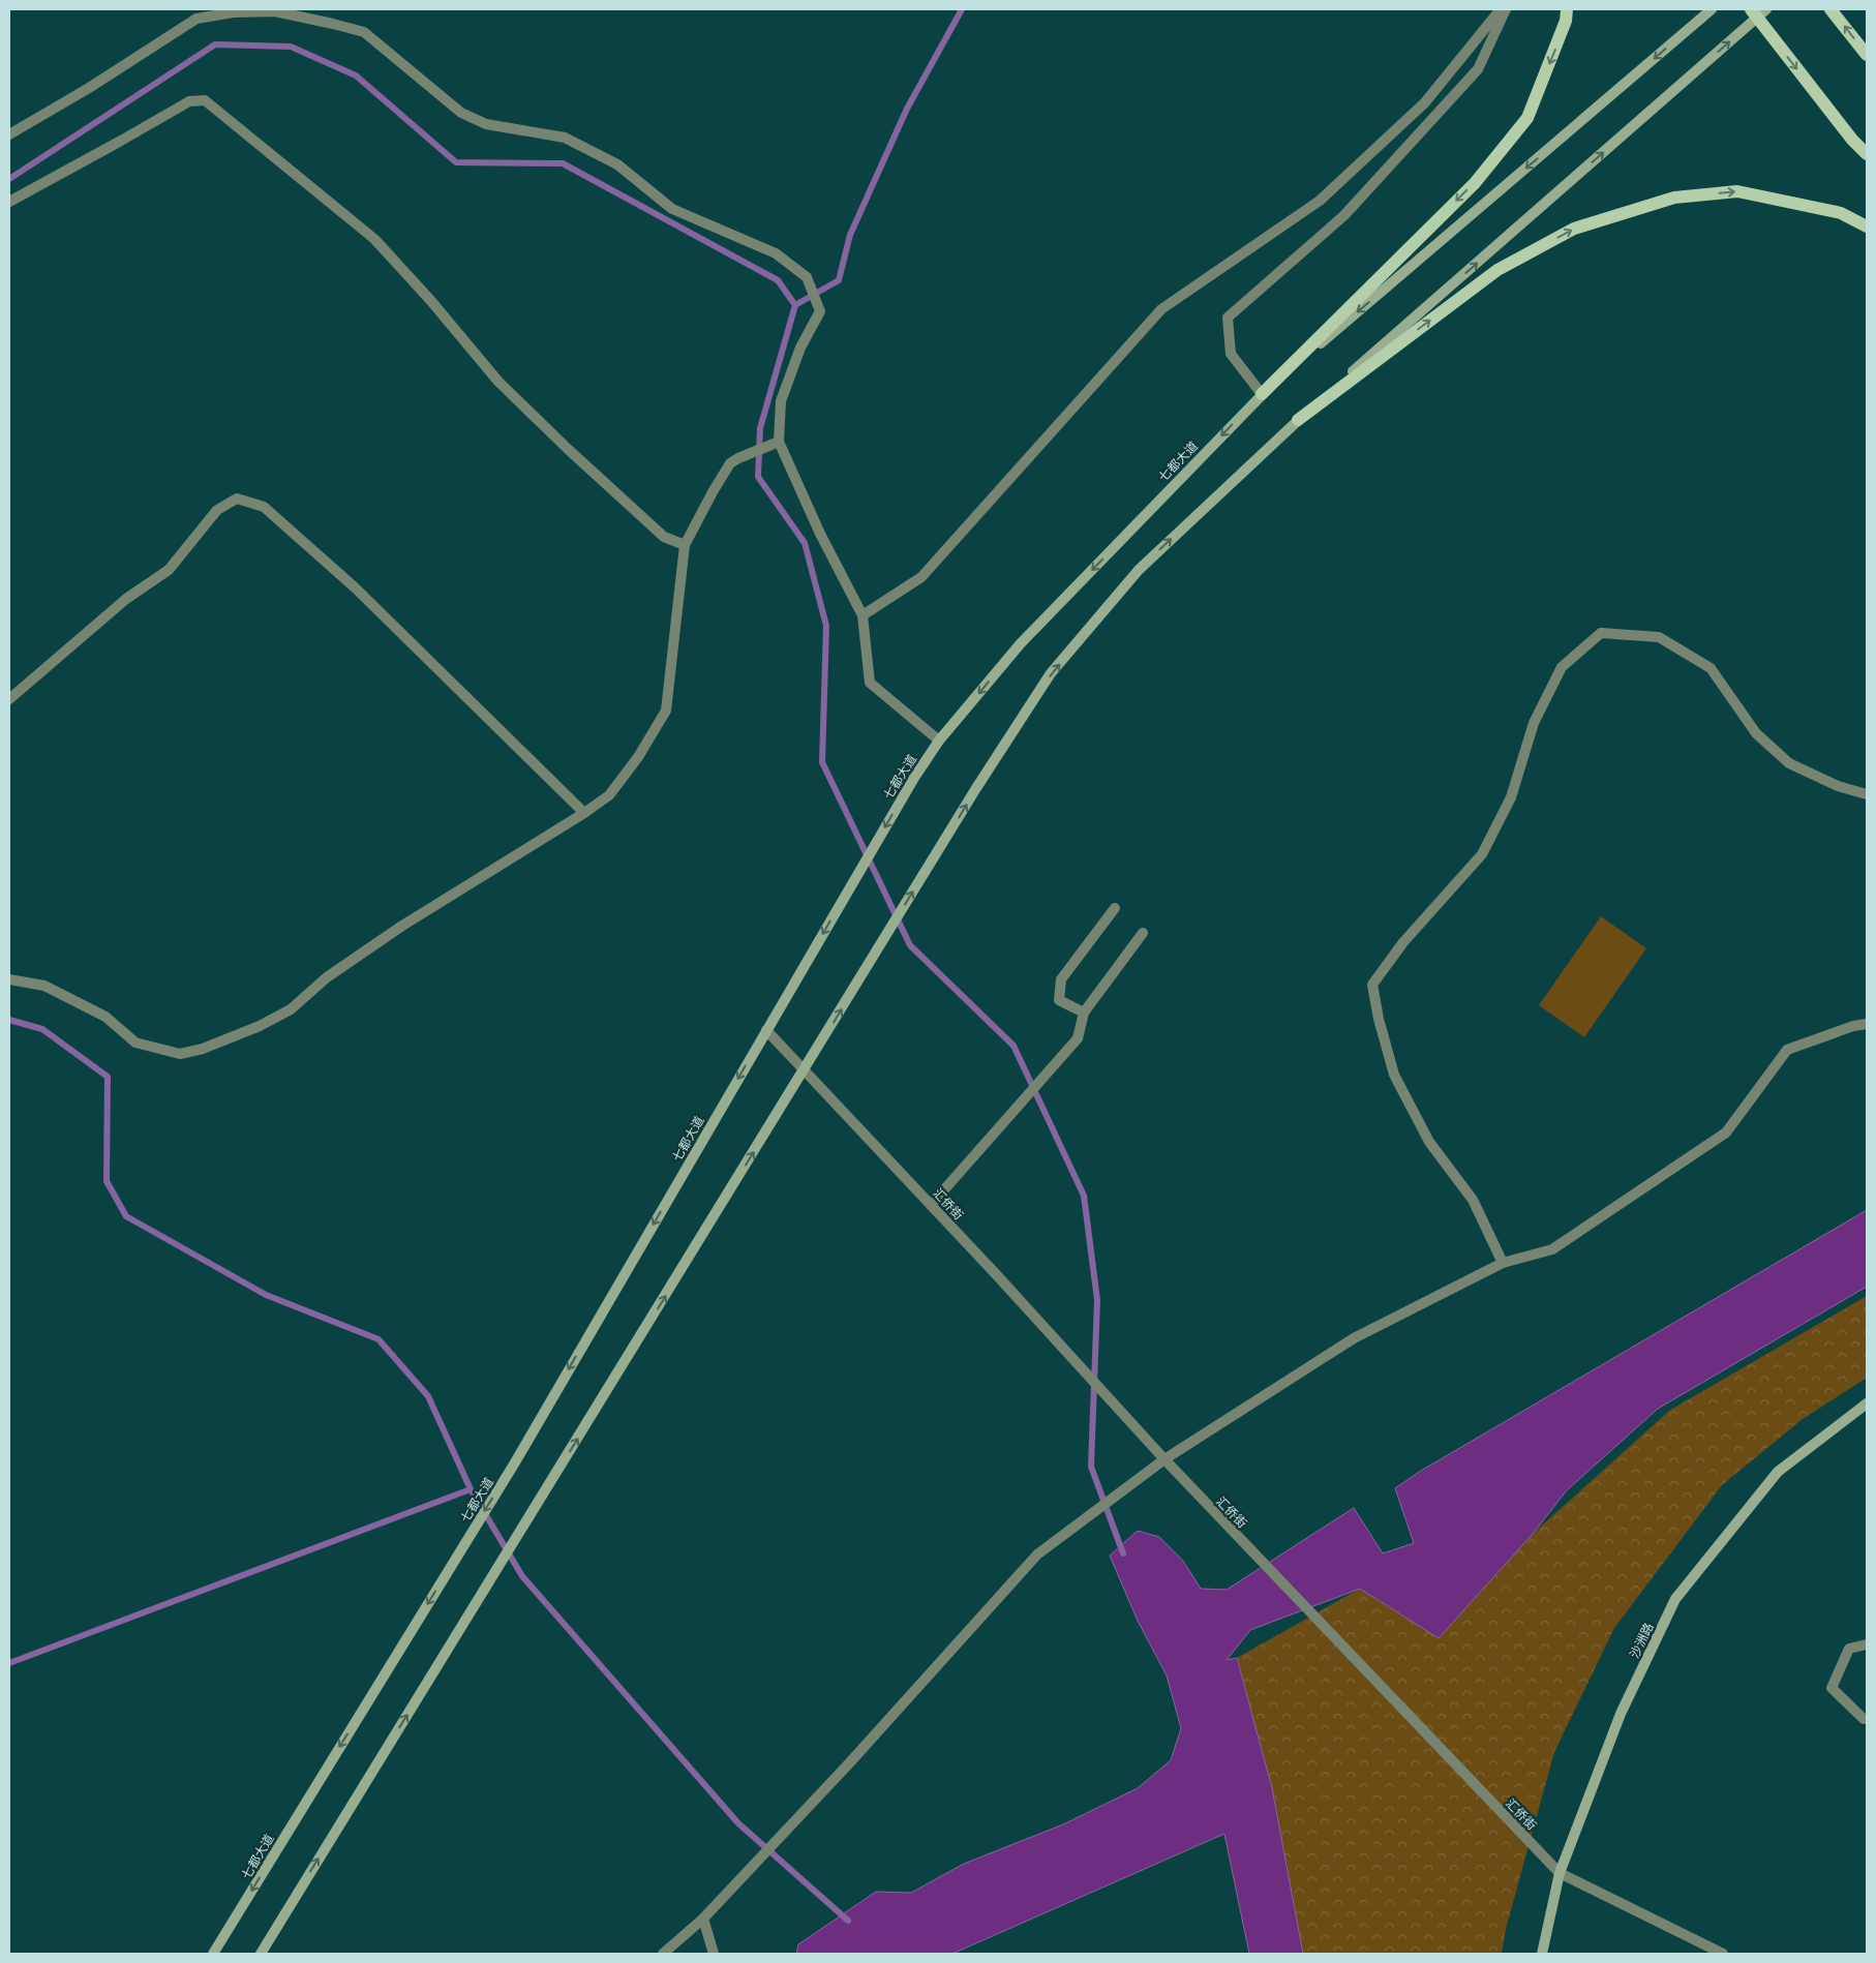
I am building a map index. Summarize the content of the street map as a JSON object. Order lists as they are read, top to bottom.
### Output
{
  "streets": {
    "main road": ["七都大道", "沙洲路"],
    "street": ["汇侨街"]
  },
  "crossings": [
    ["七都大道", "汇侨街"],
    ["汇侨街", "沙洲路"]
  ]
}
